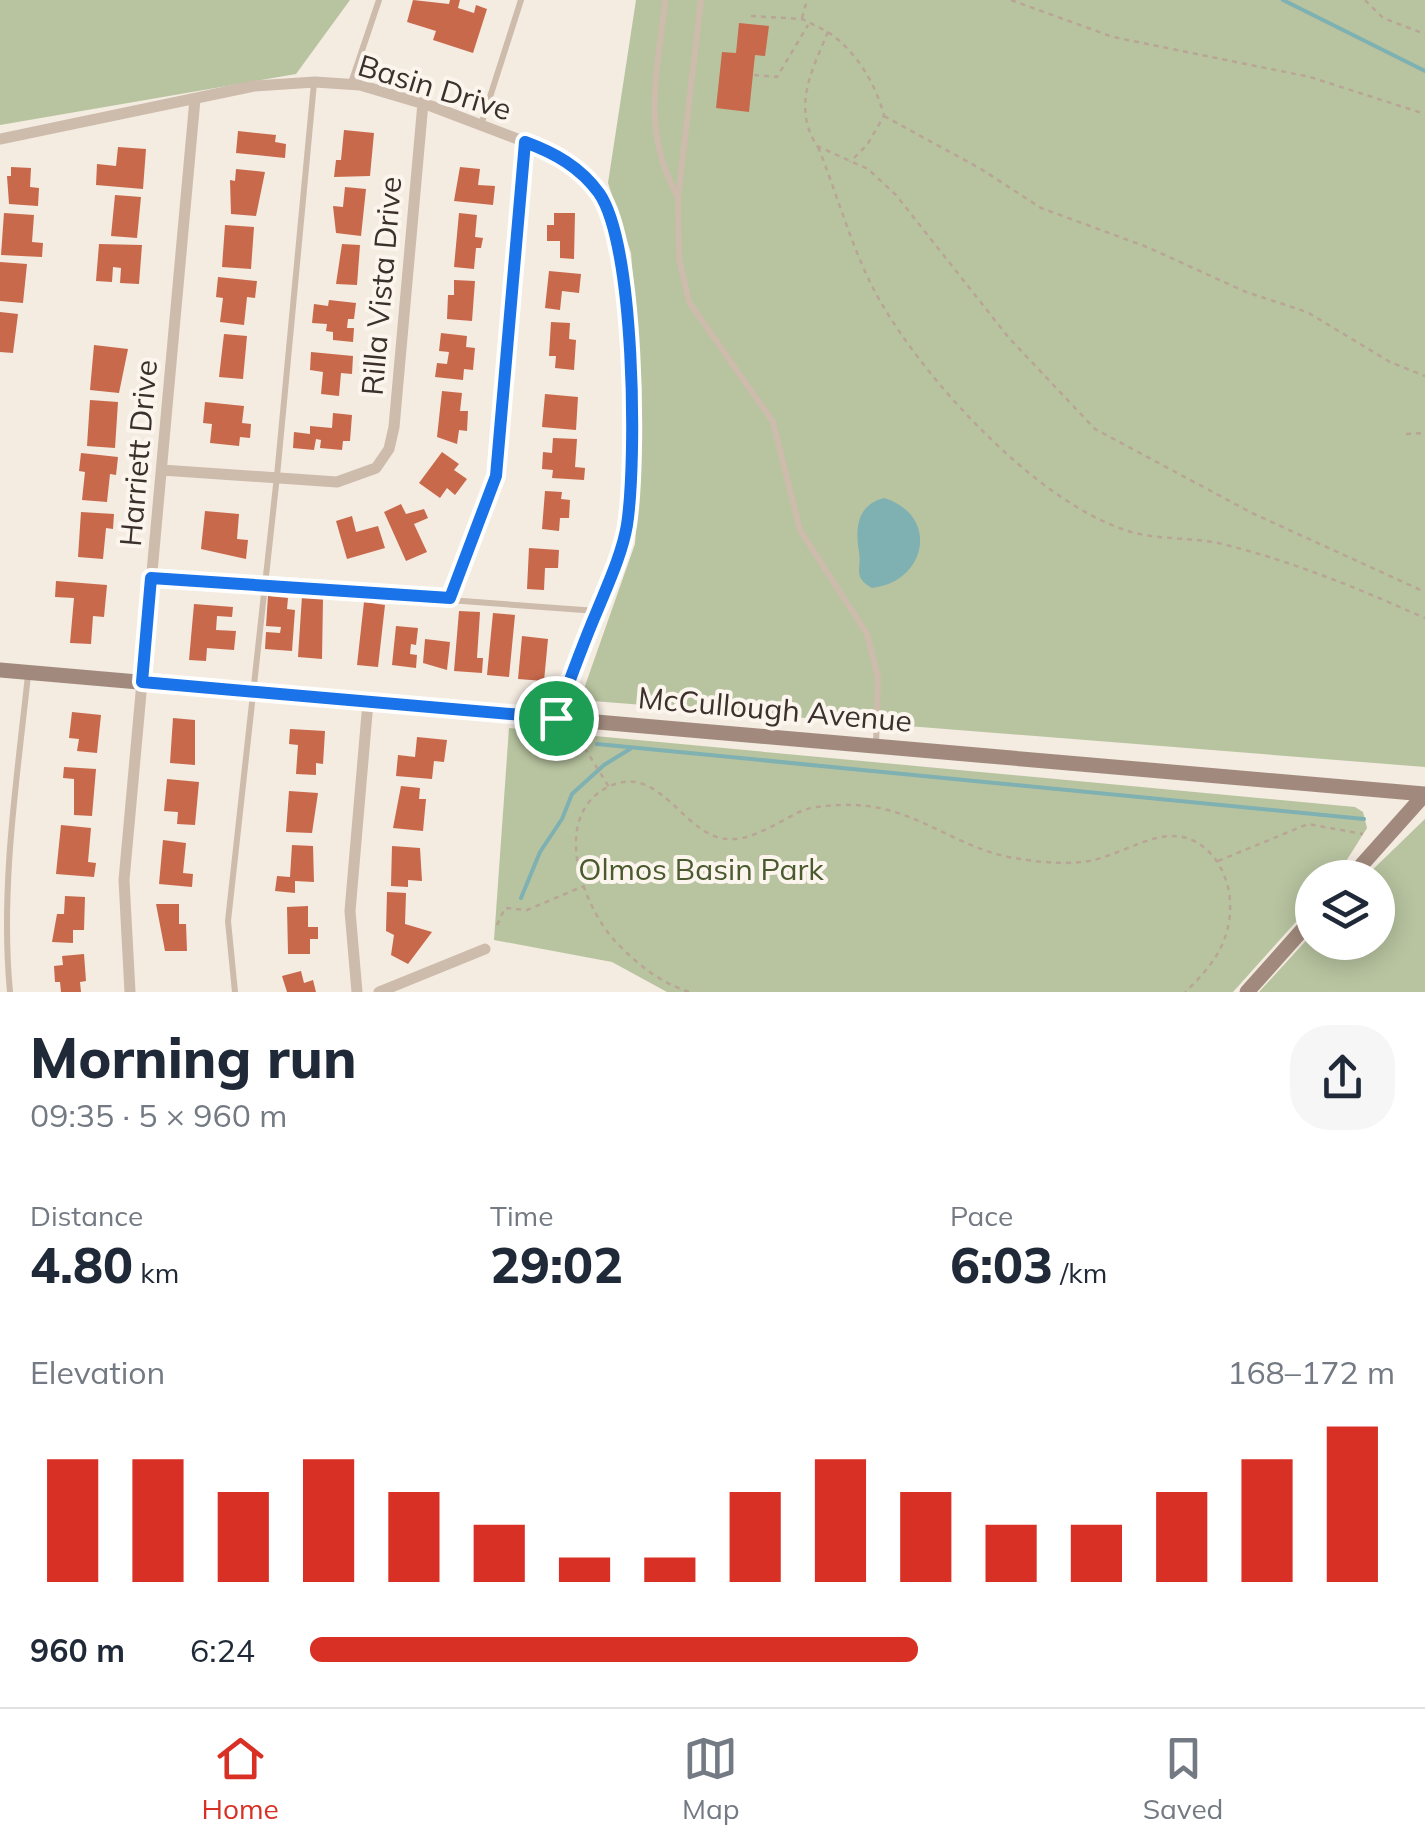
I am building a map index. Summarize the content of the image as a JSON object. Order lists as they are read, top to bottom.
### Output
{
  "streets": {
    "main road": ["McCullough Avenue"],
    "street": ["Basin Drive", "Rilla Vista Drive", "Harriett Drive"]
  },
  "crossings": [
    ["Basin Drive", "Rilla Vista Drive"],
    ["Basin Drive", "Harriett Drive"],
    ["Basin Drive", "McCullough Avenue"],
    ["Harriett Drive", "McCullough Avenue"]
  ],
  "parks": ["Olmos Basin Park"],
  "page": {
    "heading": ["Morning run", "09:35 · 5 × 960 m"],
    "stats": [
      ["Distance", "4.80 km"],
      ["Time", "29:02"],
      ["Pace", "6:03 /km"]
    ],
    "chart": ["Elevation", "168–172 m"],
    "list": [
      {
        "name": "960 m",
        "note": "6:24"
      }
    ],
    "tabs": ["Home", "Map", "Saved"]
  }
}
